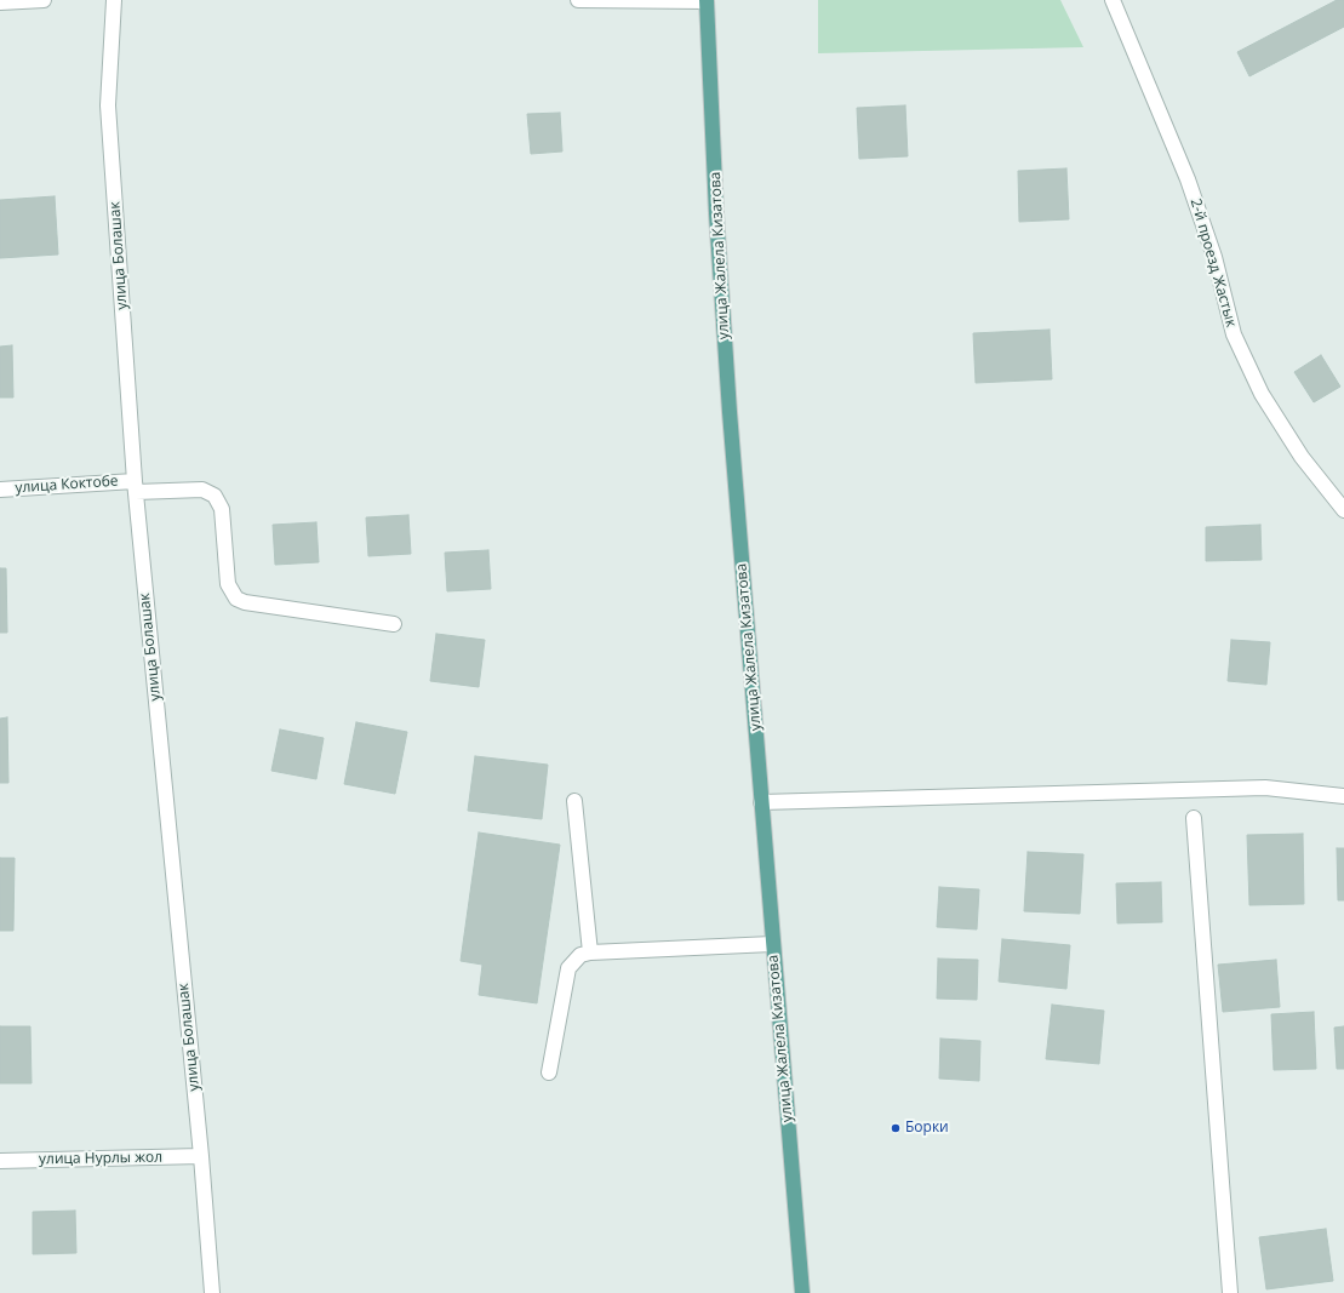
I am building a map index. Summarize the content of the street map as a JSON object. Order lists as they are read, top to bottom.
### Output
{
  "streets": {
    "main road": ["улица Жалела Кизатова"],
    "street": [
      "улица Болашак",
      "2-й проезд Жастык",
      "улица Коктобе",
      "улица Нурлы жол"
    ]
  },
  "crossings": [
    ["улица Болашак", "улица Коктобе"],
    ["улица Болашак", "улица Нурлы жол"]
  ],
  "places": ["Борки"]
}
